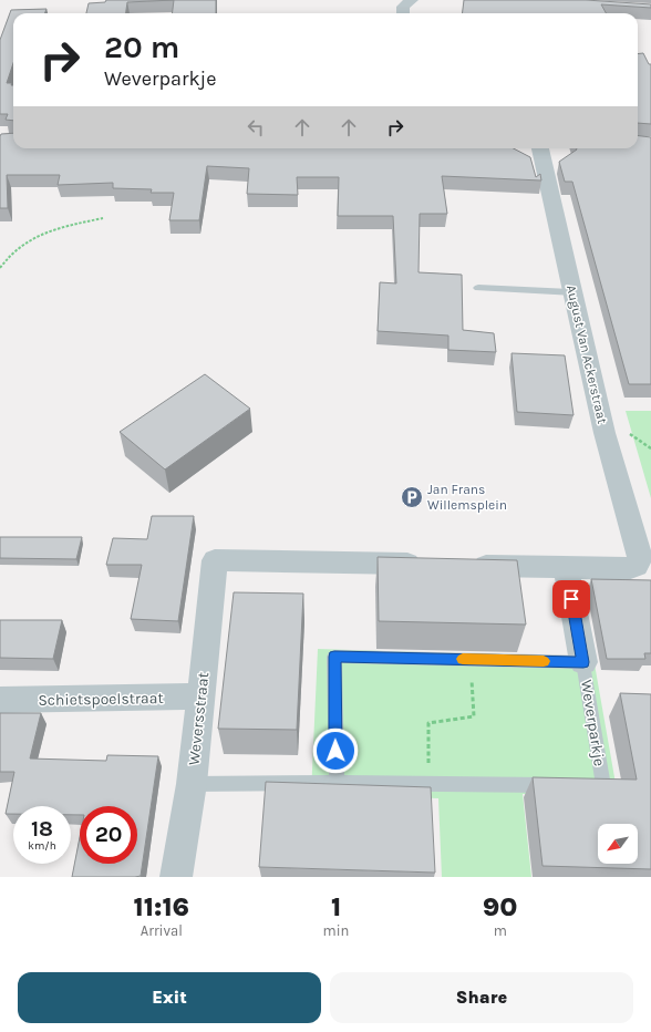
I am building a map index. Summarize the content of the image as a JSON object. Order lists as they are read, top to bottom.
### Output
{
  "streets": {
    "street": ["August Van Ackerstraat", "Schietspoelstraat", "Weversstraat"],
    "lane": ["Weverparkje"]
  },
  "crossings": [
    ["Schietspoelstraat", "Weversstraat"]
  ],
  "places": {
    "parking": ["Jan Frans Willemsplein"]
  },
  "north": "bottom left",
  "page": {
    "turn": ["20 m", "Weverparkje"],
    "speed": "18 km/h",
    "limit": "20",
    "eta": [
      "11:16",
      "Arrival",
      "1",
      "min",
      "90",
      "m"
    ],
    "buttons": ["Exit", "Share"]
  }
}
